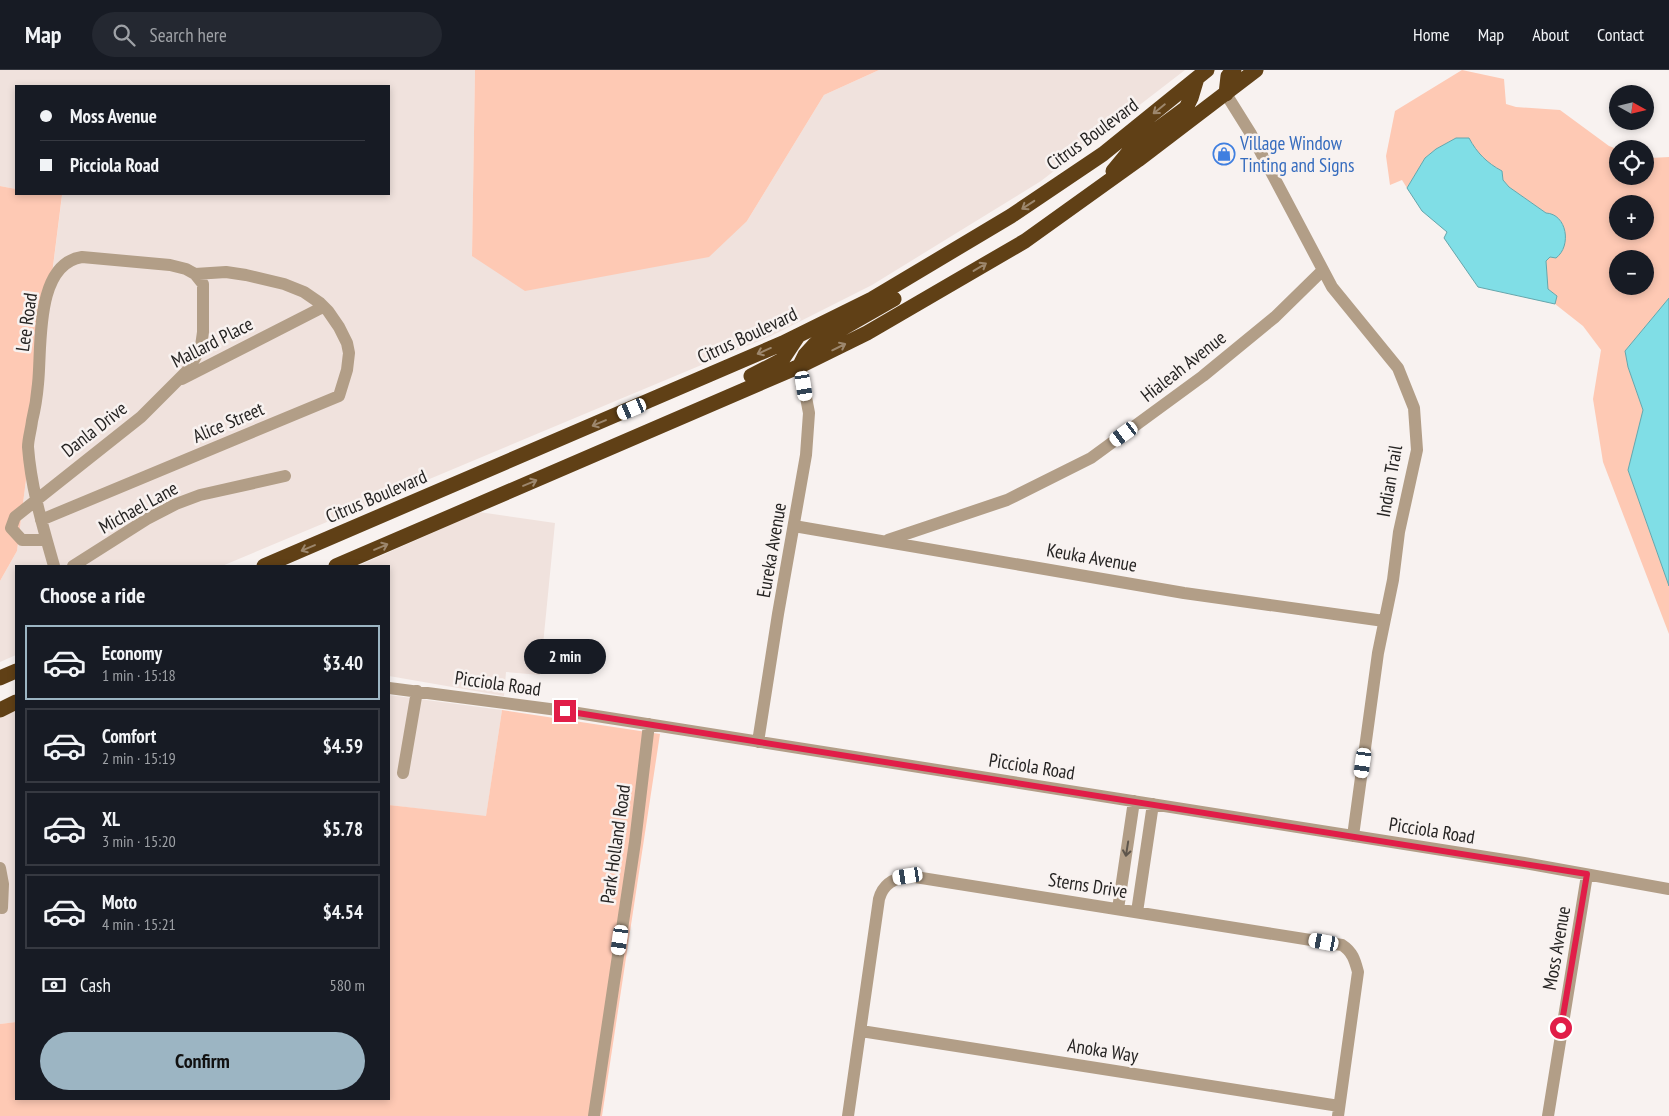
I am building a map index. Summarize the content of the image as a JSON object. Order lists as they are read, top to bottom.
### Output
{
  "streets": {
    "highway": ["Citrus Boulevard"],
    "street": [
      "Lee Road",
      "Mallard Place",
      "Hialeah Avenue",
      "Alice Street",
      "Danla Drive",
      "Indian Trail",
      "Michael Lane",
      "Eureka Avenue",
      "Keuka Avenue",
      "Picciola Road",
      "Park Holland Road",
      "Sterns Drive",
      "Moss Avenue",
      "Anoka Way"
    ]
  },
  "crossings": [
    ["Lee Road", "Mallard Place"],
    ["Lee Road", "Alice Street"],
    ["Lee Road", "Danla Drive"],
    ["Mallard Place", "Alice Street"],
    ["Mallard Place", "Danla Drive"],
    ["Hialeah Avenue", "Indian Trail"],
    ["Hialeah Avenue", "Keuka Avenue"],
    ["Indian Trail", "Keuka Avenue"],
    ["Indian Trail", "Picciola Road"],
    ["Eureka Avenue", "Keuka Avenue"],
    ["Eureka Avenue", "Picciola Road"],
    ["Picciola Road", "Park Holland Road"],
    ["Picciola Road", "Moss Avenue"],
    ["Sterns Drive", "Anoka Way"]
  ],
  "places": {
    "shop": ["Village Window Tinting and Signs"]
  },
  "north": "right",
  "page": {
    "header": "Map",
    "search": "Search here",
    "nav": [
      "Home",
      "Map",
      "About",
      "Contact"
    ],
    "map_buttons": ["+", "−"],
    "banner": ["Moss Avenue", "Picciola Road"],
    "heading": "Choose a ride",
    "list": [
      {
        "name": "Economy",
        "note": "1 min · 15:18",
        "value": "$3.40"
      },
      {
        "name": "Comfort",
        "note": "2 min · 15:19",
        "value": "$4.59"
      },
      {
        "name": "XL",
        "note": "3 min · 15:20",
        "value": "$5.78"
      },
      {
        "name": "Moto",
        "note": "4 min · 15:21",
        "value": "$4.54"
      }
    ],
    "bubble": "2 min",
    "pay": ["Cash", "580 m"],
    "buttons": "Confirm"
  }
}
